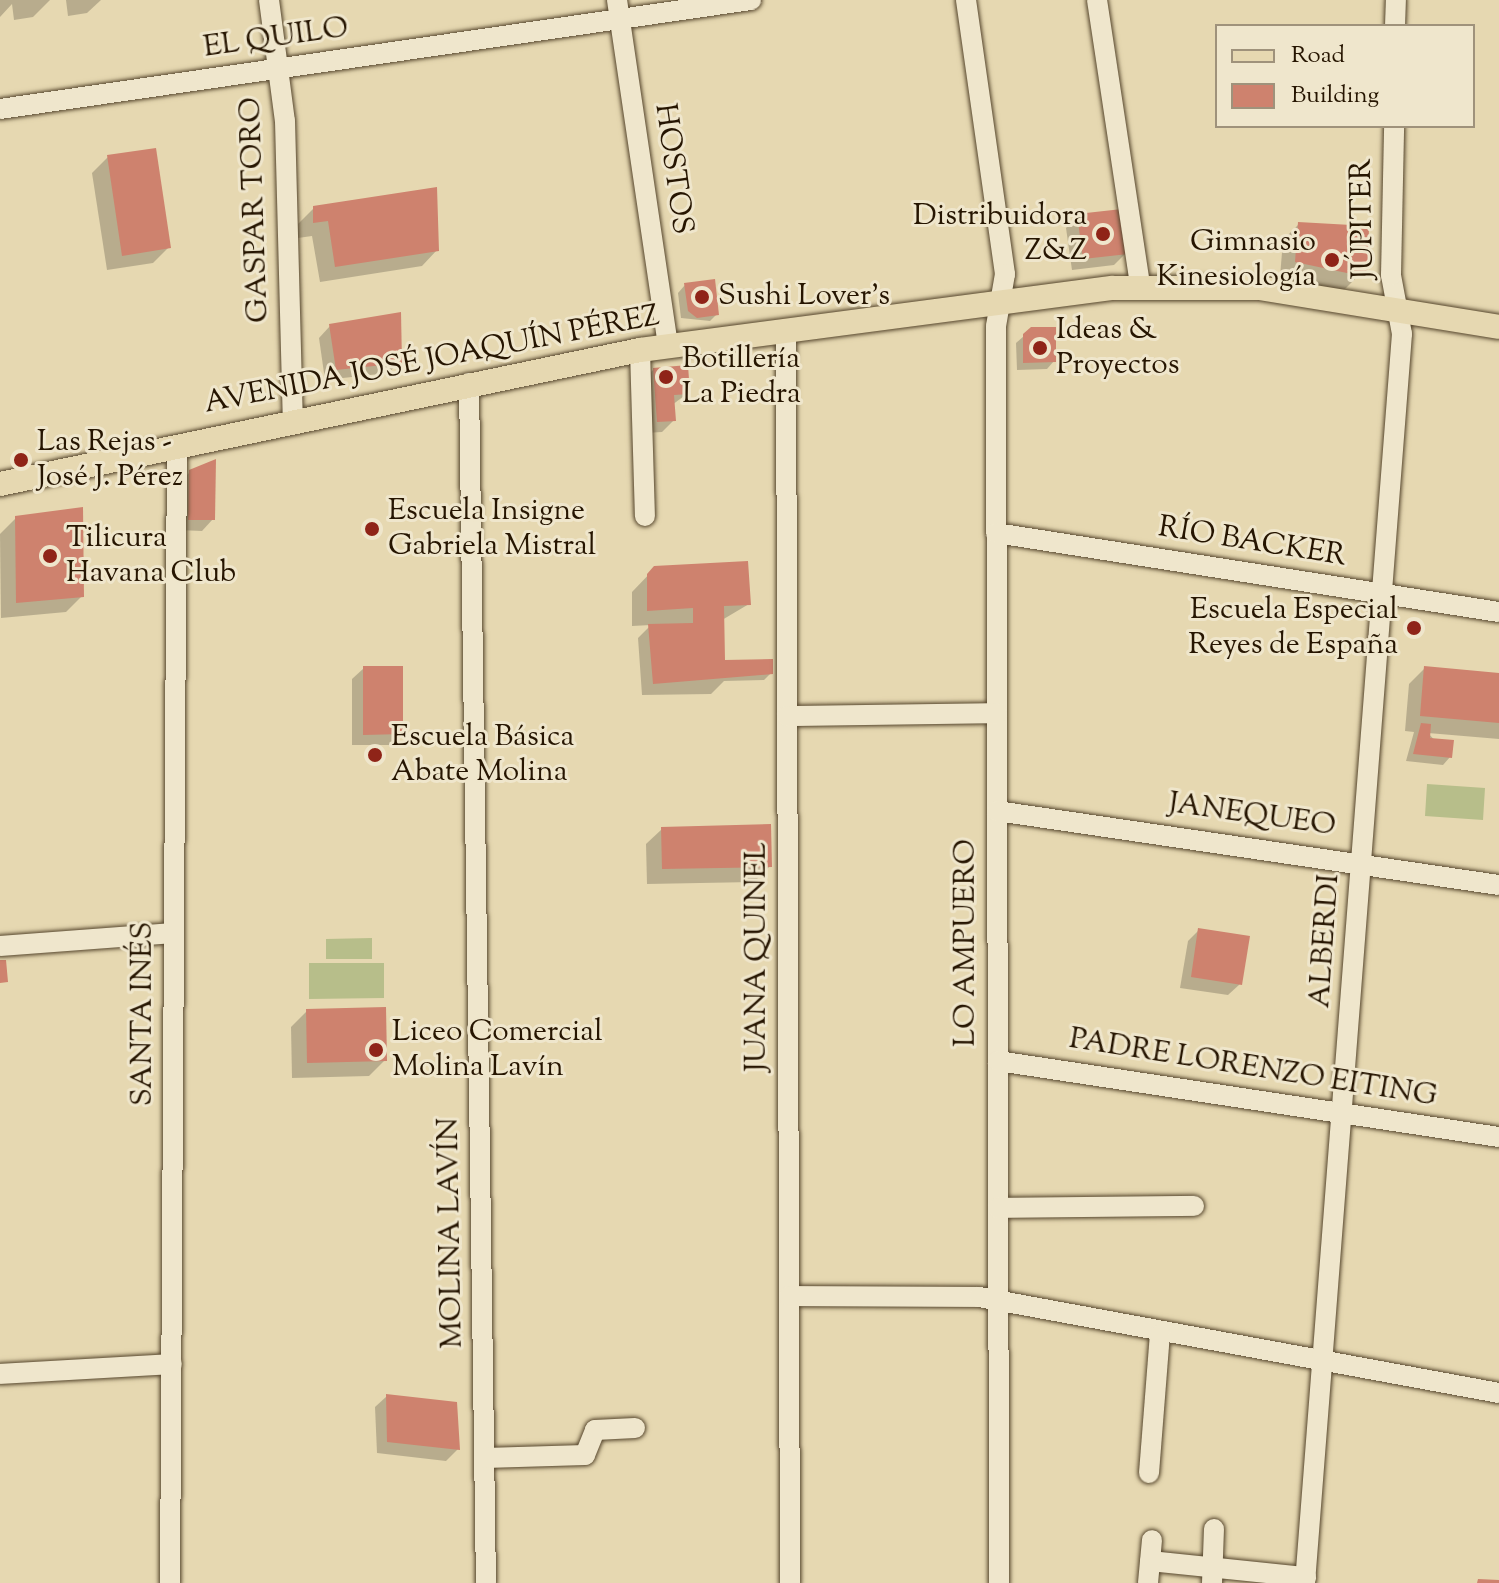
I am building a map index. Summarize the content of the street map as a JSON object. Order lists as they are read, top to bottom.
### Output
{
  "streets": {
    "main road": ["AVENIDA JOSÉ JOAQUÍN PÉREZ"],
    "street": [
      "EL QUILO",
      "HOSTOS",
      "GASPAR TORO",
      "JÚPITER",
      "RÍO BACKER",
      "JANEQUEO",
      "ALBERDI",
      "LO AMPUERO",
      "JUANA QUINEL",
      "SANTA INÉS",
      "PADRE LORENZO EITING",
      "MOLINA LAVÍN"
    ]
  },
  "crossings": [
    ["EL QUILO", "HOSTOS"],
    ["EL QUILO", "GASPAR TORO"],
    ["HOSTOS", "AVENIDA JOSÉ JOAQUÍN PÉREZ"],
    ["GASPAR TORO", "AVENIDA JOSÉ JOAQUÍN PÉREZ"],
    ["JÚPITER", "AVENIDA JOSÉ JOAQUÍN PÉREZ"],
    ["JÚPITER", "ALBERDI"],
    ["AVENIDA JOSÉ JOAQUÍN PÉREZ", "ALBERDI"],
    ["AVENIDA JOSÉ JOAQUÍN PÉREZ", "LO AMPUERO"],
    ["AVENIDA JOSÉ JOAQUÍN PÉREZ", "JUANA QUINEL"],
    ["AVENIDA JOSÉ JOAQUÍN PÉREZ", "SANTA INÉS"],
    ["AVENIDA JOSÉ JOAQUÍN PÉREZ", "MOLINA LAVÍN"],
    ["RÍO BACKER", "ALBERDI"],
    ["RÍO BACKER", "LO AMPUERO"],
    ["JANEQUEO", "ALBERDI"],
    ["JANEQUEO", "LO AMPUERO"],
    ["ALBERDI", "PADRE LORENZO EITING"],
    ["LO AMPUERO", "PADRE LORENZO EITING"]
  ],
  "places": [
    "Distribuidora Z&Z",
    "Gimnasio Kinesiología",
    "Sushi Lover's",
    "Ideas & Proyectos",
    "Botillería La Piedra",
    "Las Rejas - José J. Pérez",
    "Escuela Insigne Gabriela Mistral",
    "Tilicura Havana Club",
    "Escuela Especial Reyes de España",
    "Escuela Básica Abate Molina",
    "Liceo Comercial Molina Lavín"
  ],
  "legend": ["Road", "Building"]
}
